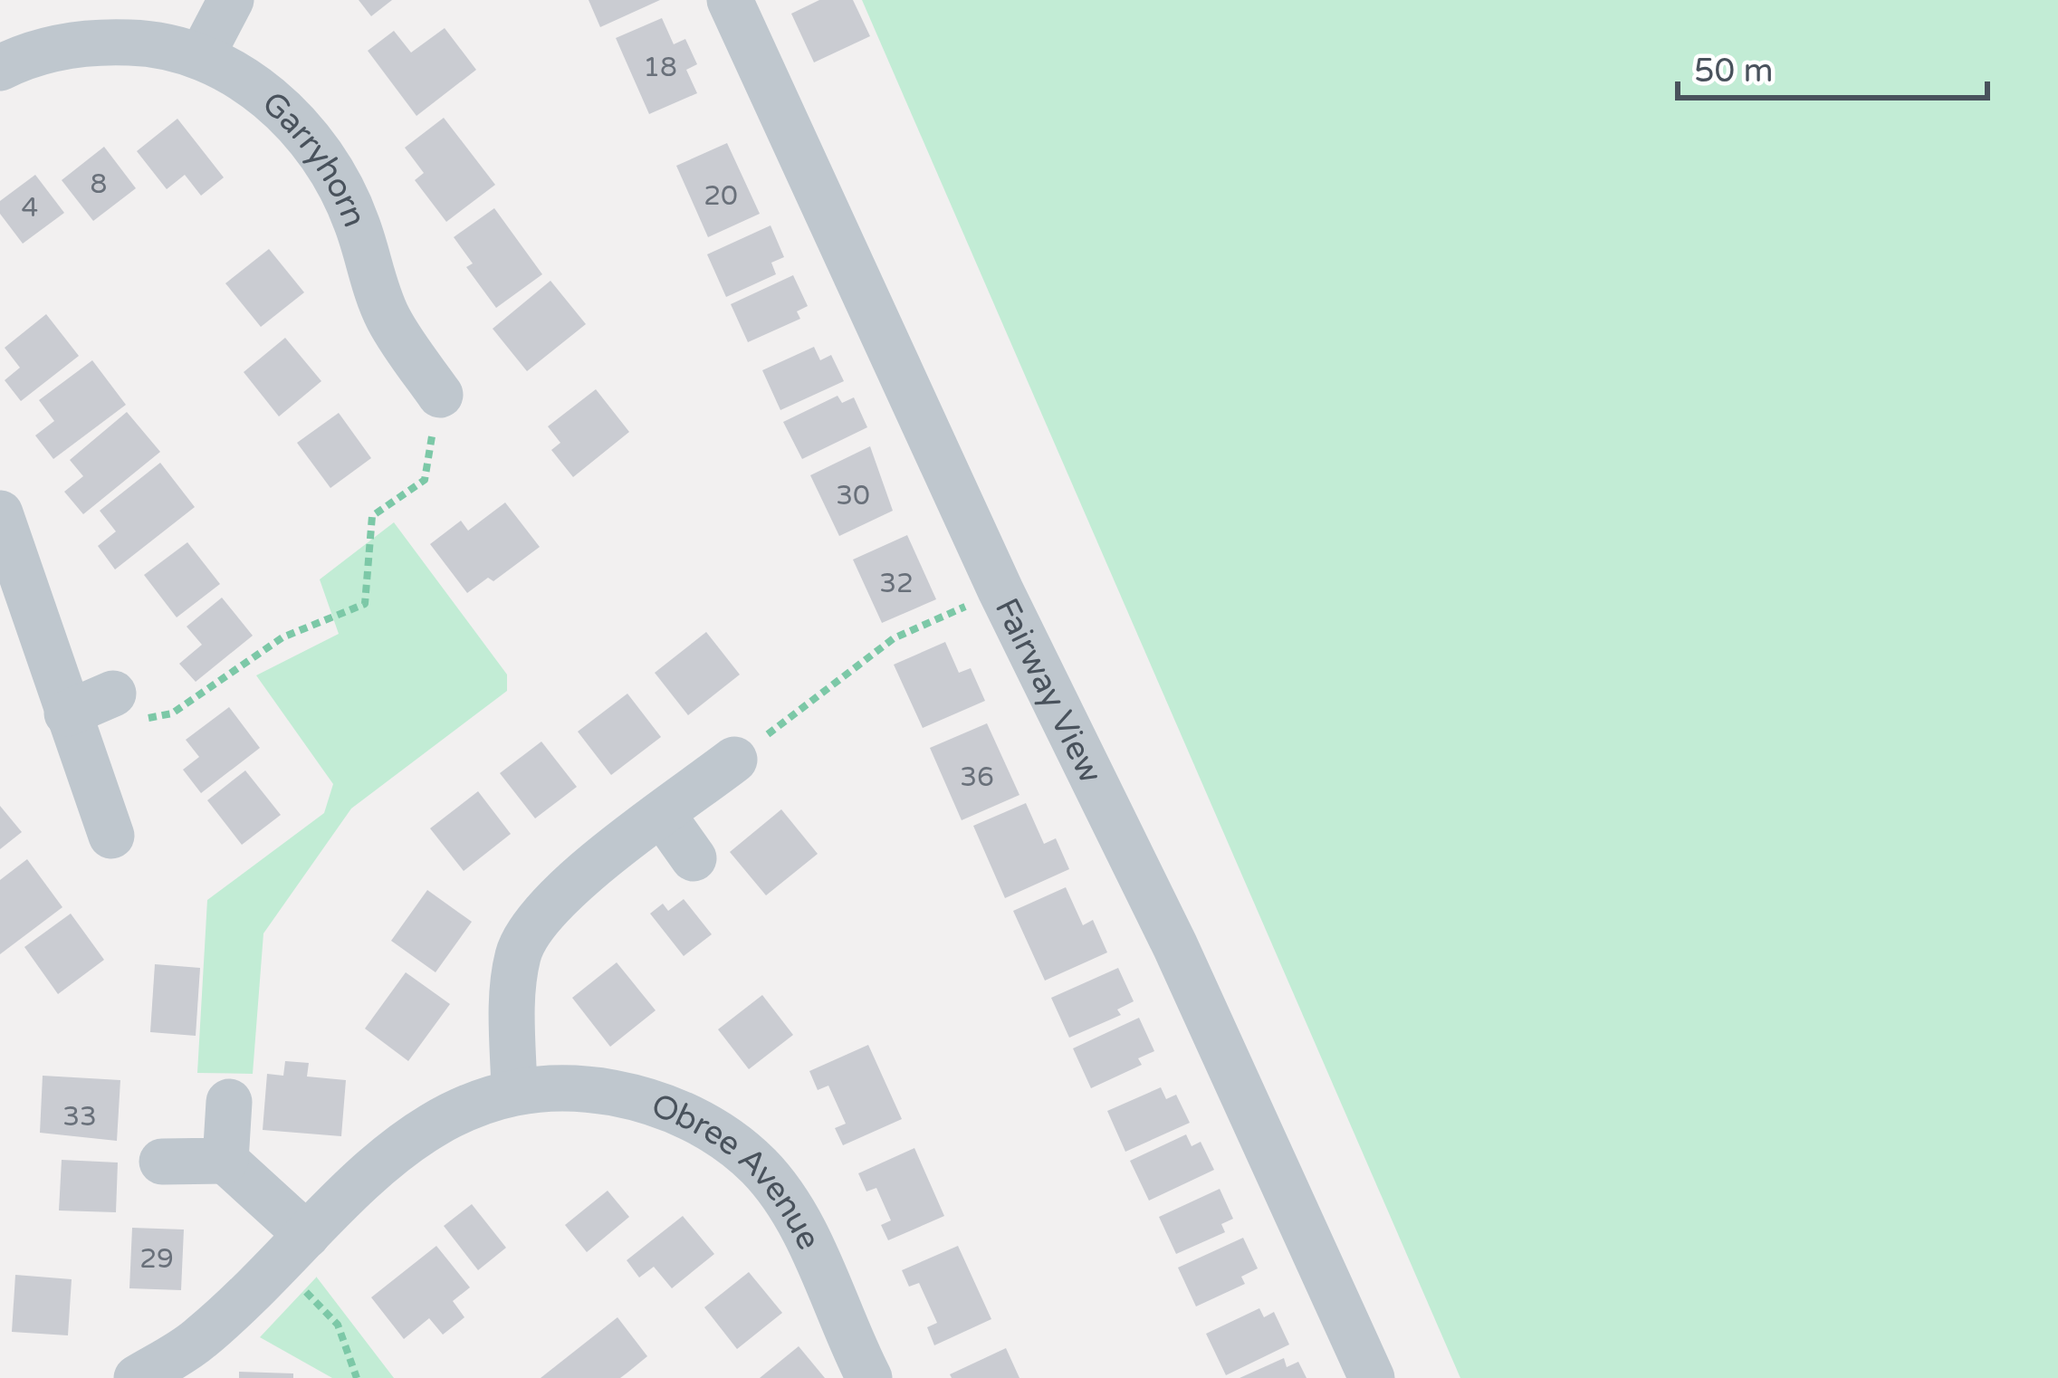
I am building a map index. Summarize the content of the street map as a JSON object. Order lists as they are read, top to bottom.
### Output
{
  "streets": {
    "street": ["Garryhorn", "Fairway View", "Obree Avenue"]
  },
  "house_numbers": [
    "18",
    "8",
    "20",
    "4",
    "30",
    "32",
    "36",
    "33",
    "29"
  ],
  "scale_bar": "50 m"
}
